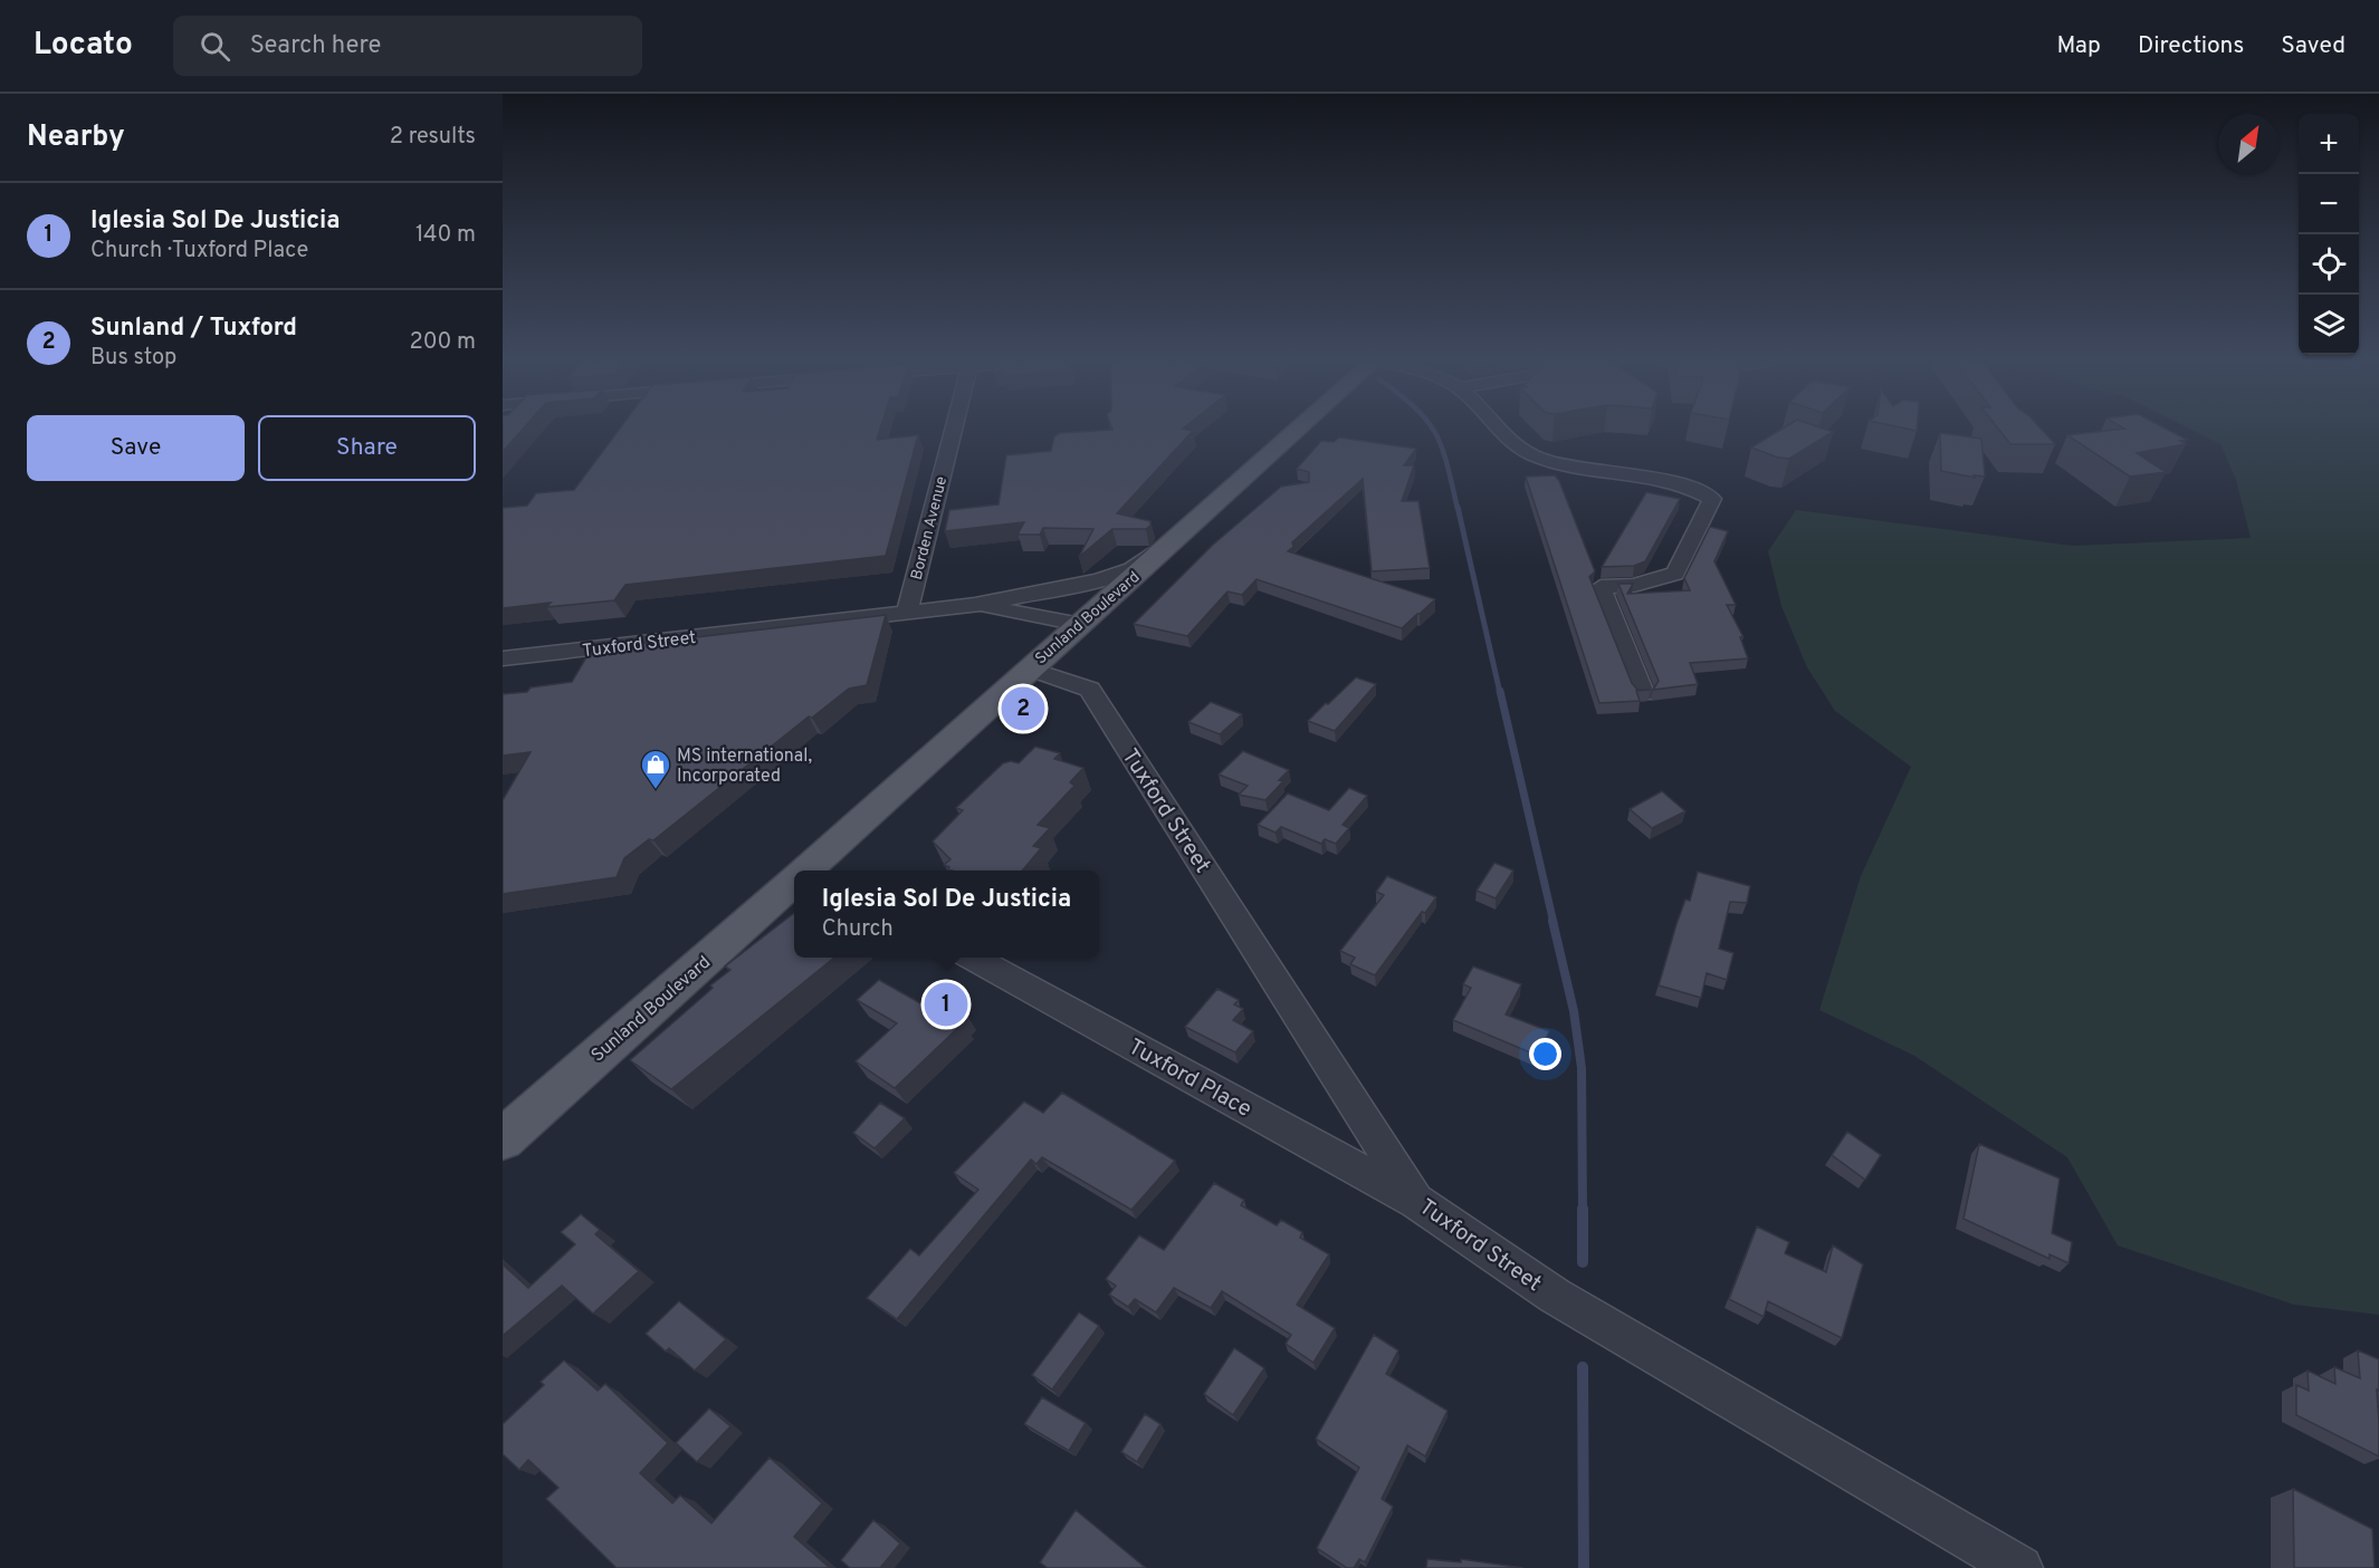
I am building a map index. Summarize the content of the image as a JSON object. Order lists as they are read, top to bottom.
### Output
{
  "streets": {
    "main road": ["Sunland Boulevard"],
    "street": ["Borden Avenue", "Tuxford Street", "Tuxford Place"]
  },
  "crossings": [
    ["Borden Avenue", "Tuxford Street"],
    ["Sunland Boulevard", "Tuxford Street"],
    ["Tuxford Street", "Tuxford Place"]
  ],
  "places": {
    "shop": ["MS international, Incorporated"]
  },
  "north": "top right",
  "page": {
    "header": "Locato",
    "search": "Search here",
    "nav": ["Map", "Directions", "Saved"],
    "heading": ["Nearby", "2 results"],
    "map_buttons": ["+", "−"],
    "list": [
      {
        "mark": "1",
        "name": "Iglesia Sol De Justicia",
        "note": "Church · Tuxford Place",
        "value": "140 m"
      },
      {
        "mark": "2",
        "name": "Sunland / Tuxford",
        "note": "Bus stop",
        "value": "200 m"
      }
    ],
    "buttons": ["Save", "Share"],
    "pins": ["2", "1"],
    "popup": ["Iglesia Sol De Justicia", "Church"]
  }
}
